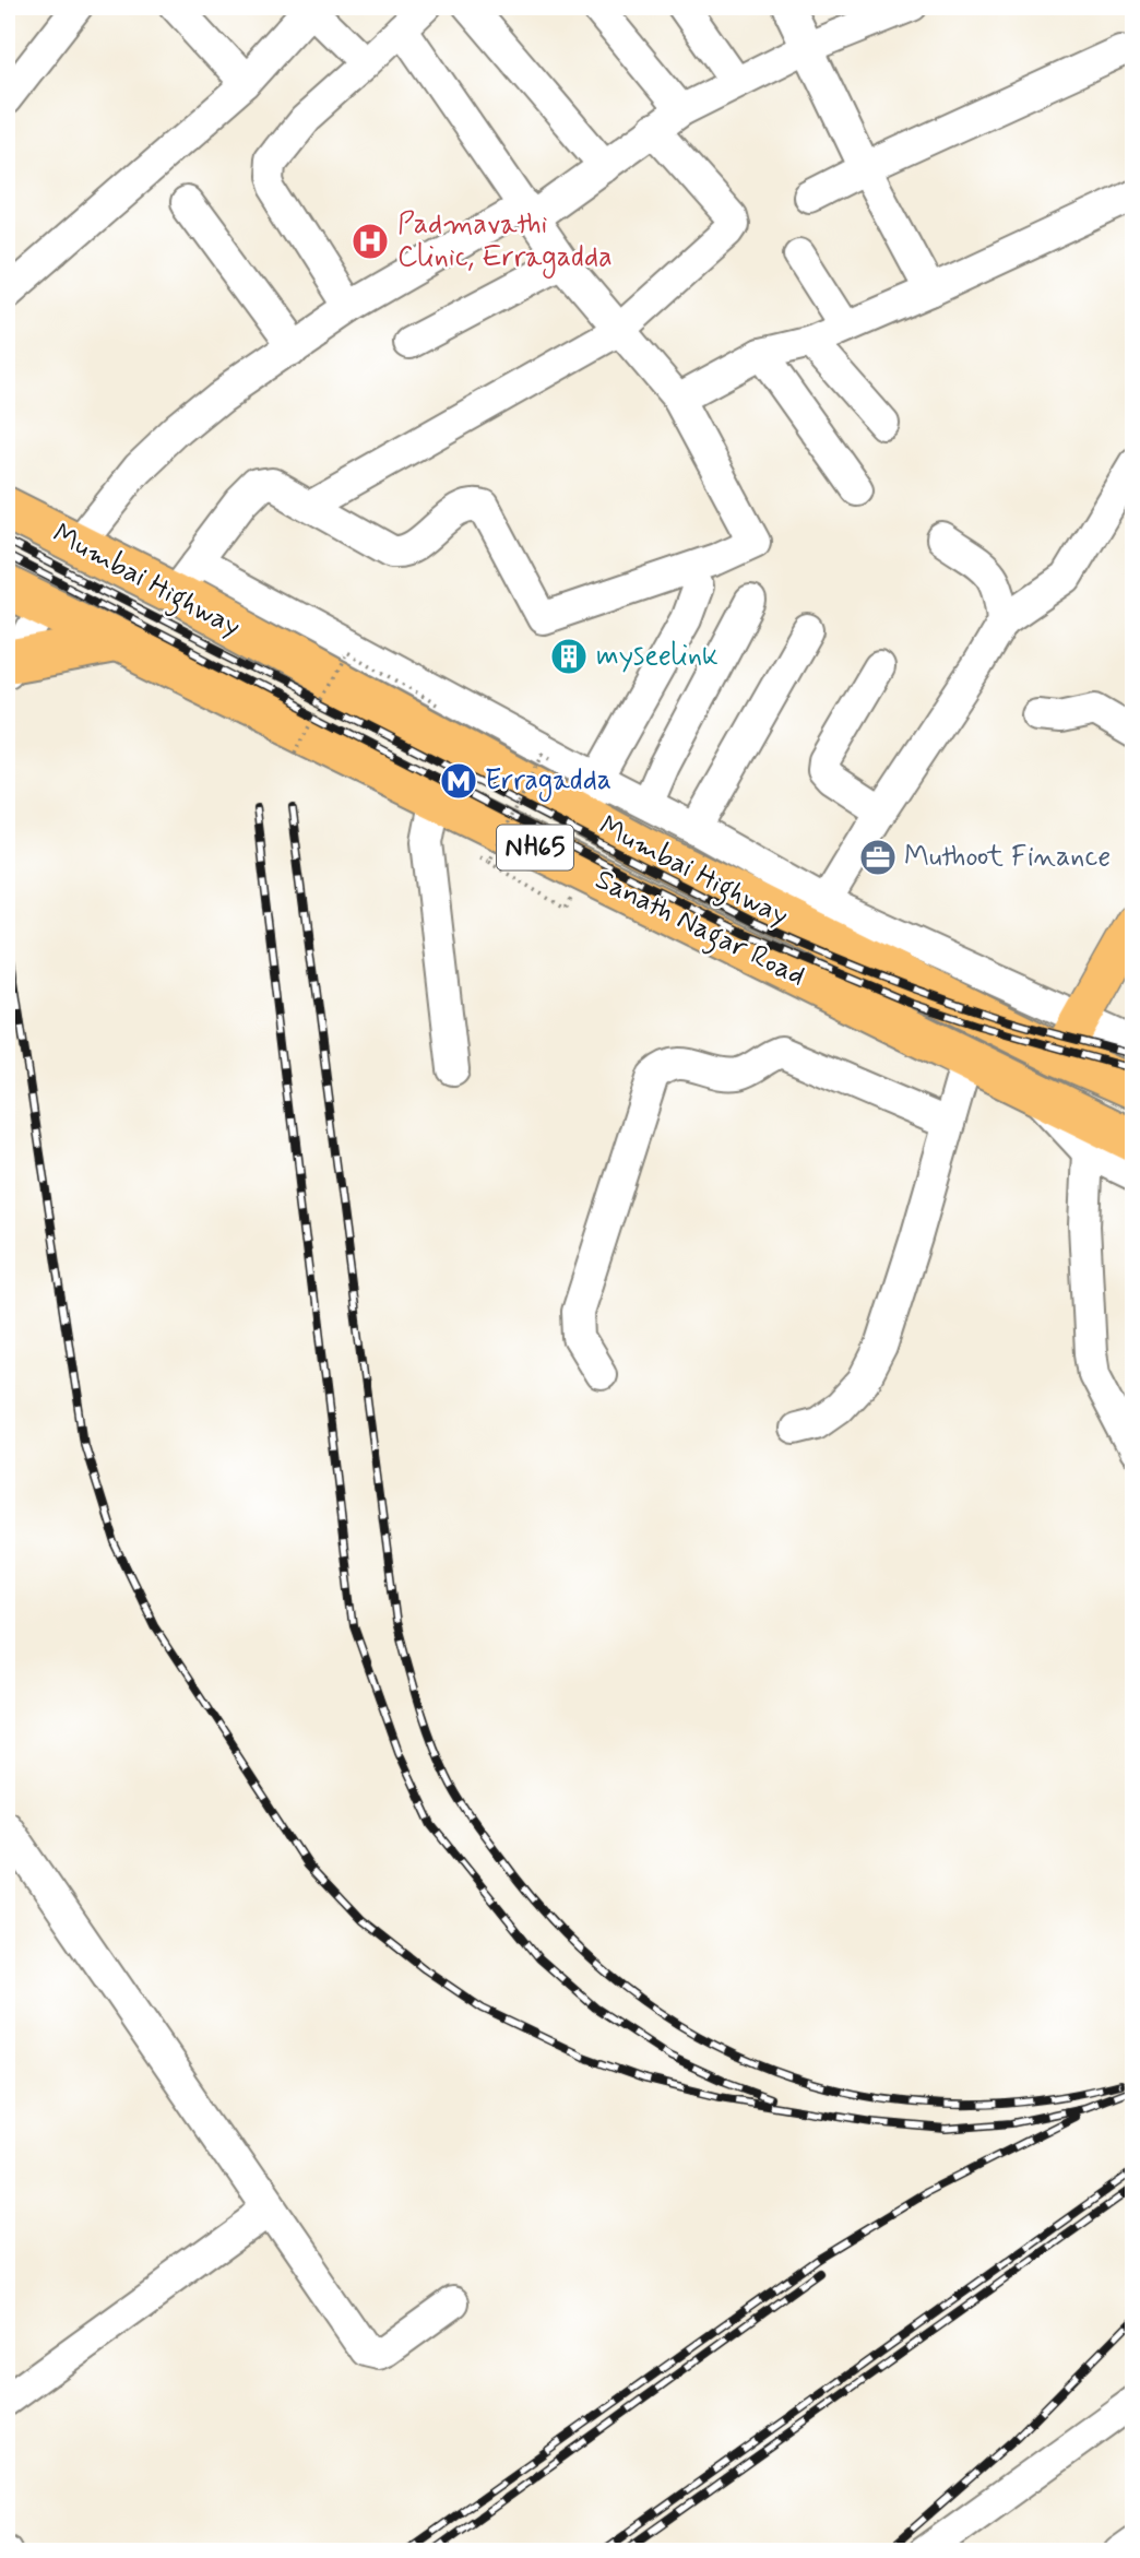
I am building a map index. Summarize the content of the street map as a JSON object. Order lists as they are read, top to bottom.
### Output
{
  "streets": {
    "highway": ["Mumbai Highway", "NH65", "Sanath Nagar Road"]
  },
  "crossings": [
    ["Mumbai Highway", "NH65"]
  ],
  "places": {
    "hospital": ["Padmavathi Clinic, Erragadda"],
    "building": ["myseelink"],
    "metro station": ["Erragadda"],
    "office": ["Muthoot Finance"]
  }
}
